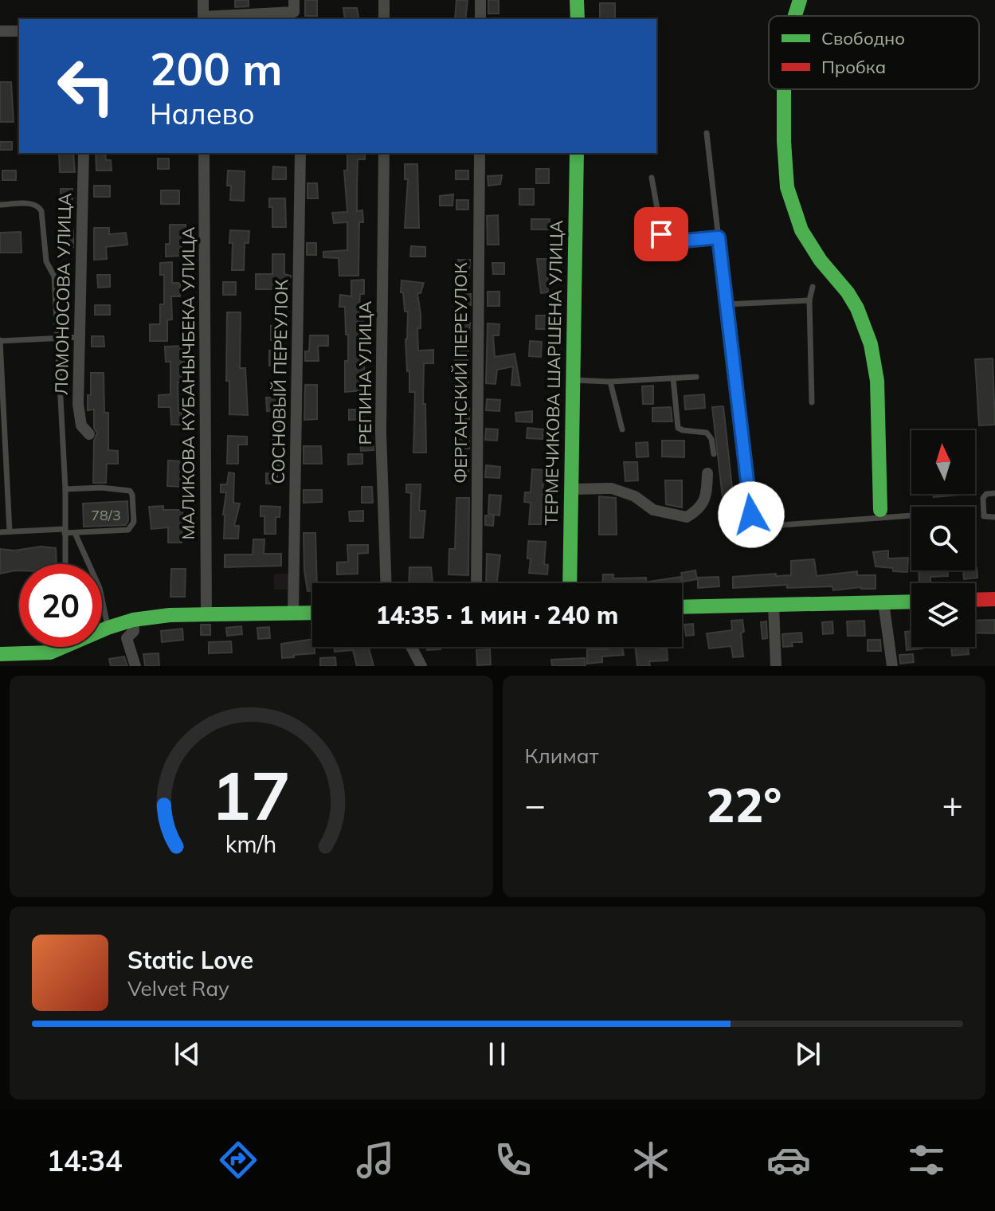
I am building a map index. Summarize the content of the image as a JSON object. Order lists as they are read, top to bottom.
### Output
{
  "streets": {
    "street": [
      "ЛОМОНОСОВА УЛИЦА",
      "РЕПИНА УЛИЦА",
      "ФЕРГАНСКИЙ ПЕРЕУЛОК",
      "ТЕРМЕЧИКОВА ШАРШЕНА УЛИЦА",
      "СОСНОВЫЙ ПЕРЕУЛОК",
      "МАЛИКОВА КУБАНЫЧБЕКА УЛИЦА"
    ]
  },
  "house_numbers": ["78/3"],
  "legend": ["Свободно", "Пробка"],
  "north": "top",
  "page": {
    "turn": ["200 m", "Налево"],
    "limit": "20",
    "trip": "14:35 · 1 мин · 240 m",
    "tile": "Климат",
    "heat": ["−", "22°", "+"],
    "song": ["Static Love", "Velvet Ray"],
    "tabs": "14:34",
    "gauge": ["17", "km/h"]
  }
}
